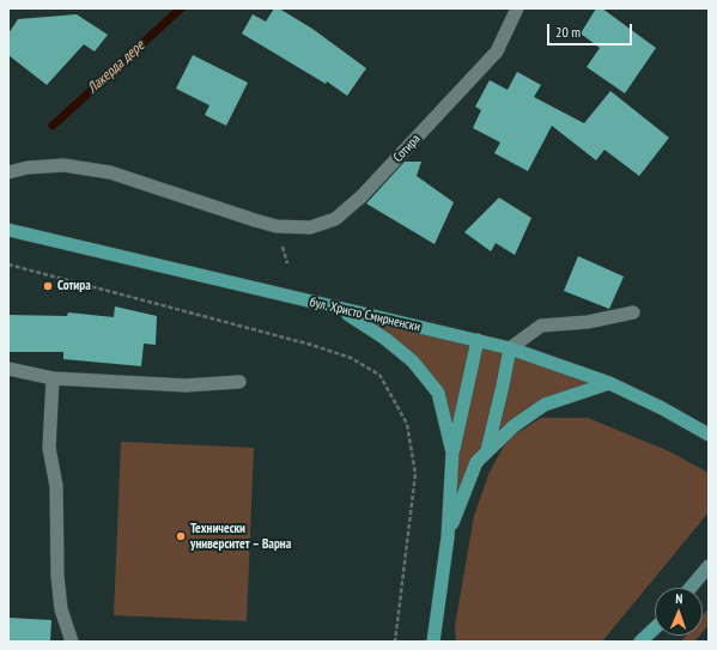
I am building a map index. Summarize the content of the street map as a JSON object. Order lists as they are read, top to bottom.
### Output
{
  "streets": {
    "main road": ["бул. Христо Смирненски"],
    "street": ["Сотира"]
  },
  "water": ["Лакерда дере"],
  "places": ["Сотира", "Технически университет – Варна"],
  "scale_bar": "20 m",
  "north": "top"
}
